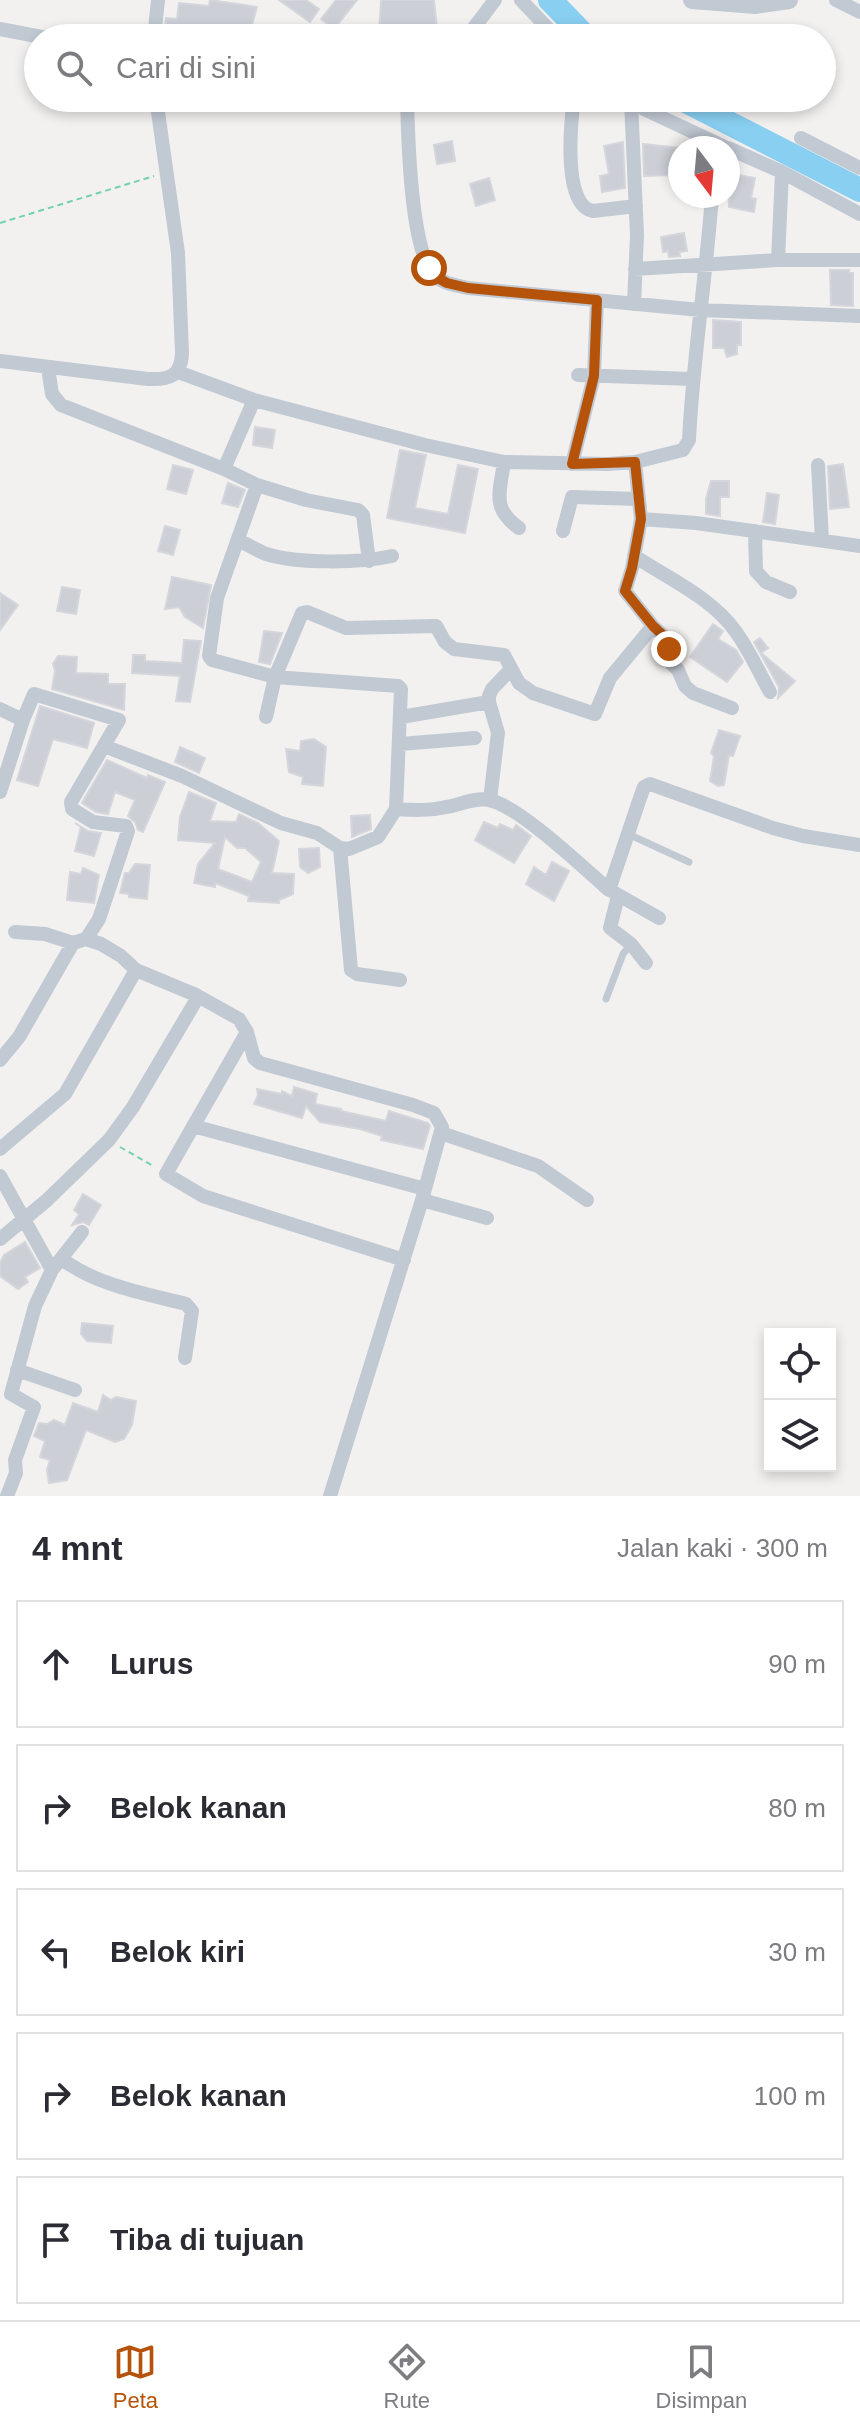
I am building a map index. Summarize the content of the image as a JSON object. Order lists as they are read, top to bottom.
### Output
{
  "north": "bottom",
  "page": {
    "search": "Cari di sini",
    "heading": ["4 mnt", "Jalan kaki · 300 m"],
    "list": [
      ["Lurus", "90 m"],
      ["Belok kanan", "80 m"],
      ["Belok kiri", "30 m"],
      ["Belok kanan", "100 m"],
      "Tiba di tujuan"
    ],
    "nav": ["Peta", "Rute", "Disimpan"]
  }
}
